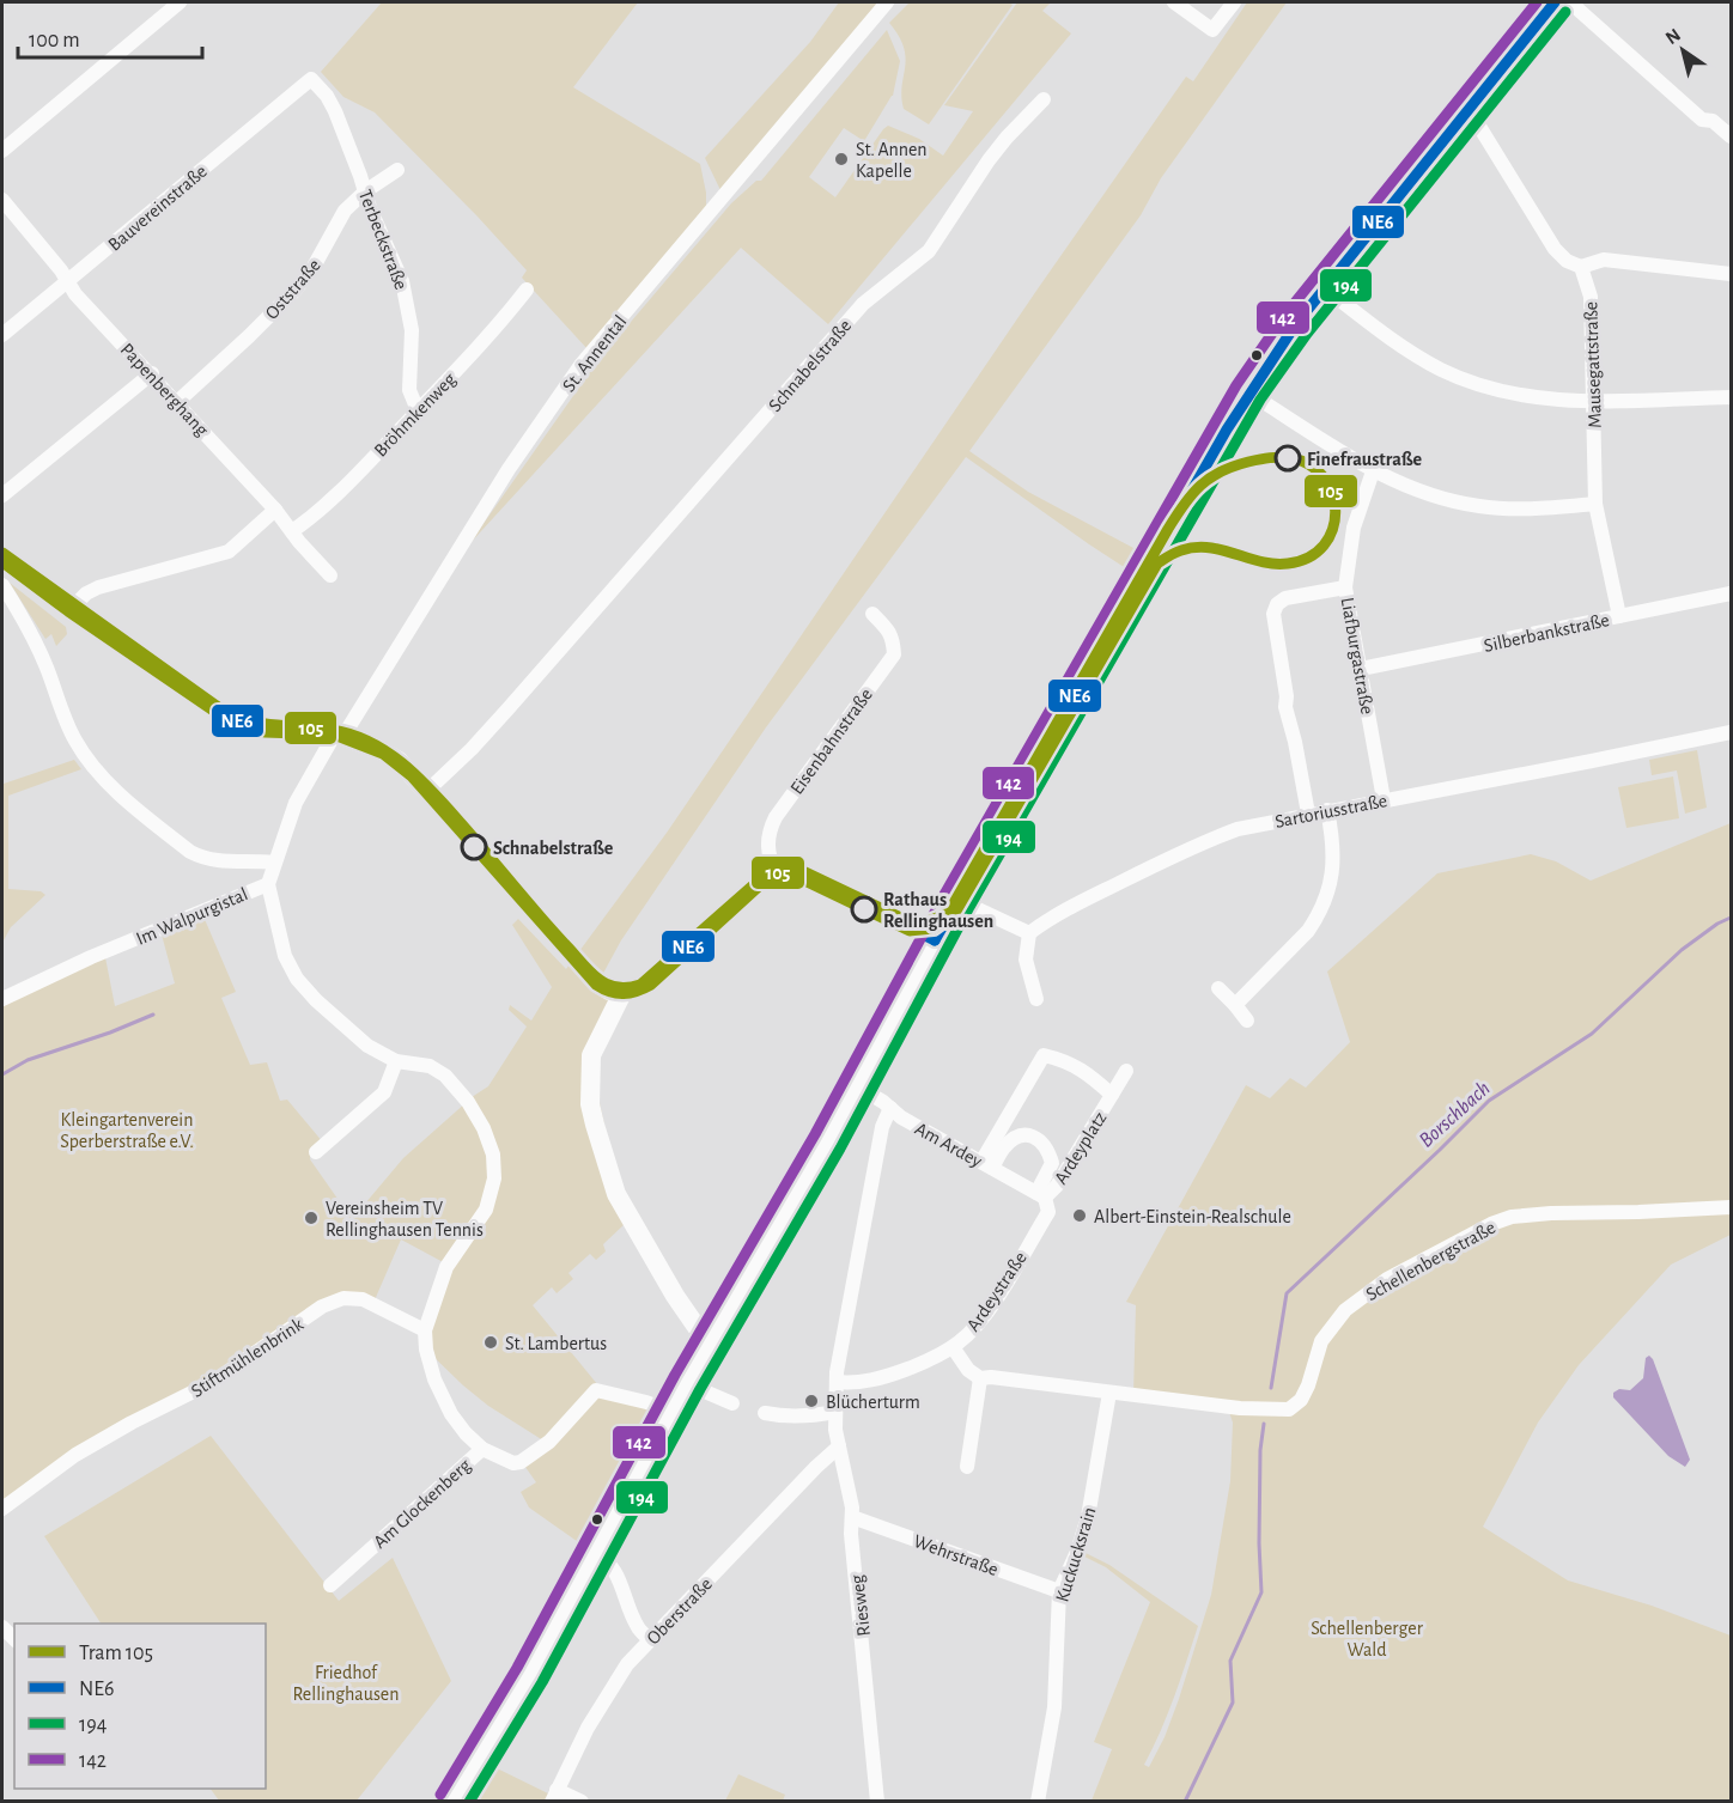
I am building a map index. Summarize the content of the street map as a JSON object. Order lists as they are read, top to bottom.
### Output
{
  "streets": {
    "street": [
      "Bauvereinstraße",
      "Terbeckstraße",
      "Oststraße",
      "St. Annental",
      "Schnabelstraße",
      "Mausegattstraße",
      "Papenberghang",
      "Bröhmkenweg",
      "Silberbankstraße",
      "Liafburgastraße",
      "Eisenbahnstraße",
      "Sartoriusstraße",
      "Im Walpurgistal",
      "Am Ardey",
      "Ardeyplatz",
      "Schellenbergstraße",
      "Ardeystraße",
      "Stiftmühlenbrink",
      "Am Glockenberg",
      "Wehrstraße",
      "Kuckucksrain",
      "Riesweg",
      "Oberstraße"
    ]
  },
  "crossings": [
    ["Bauvereinstraße", "Terbeckstraße"],
    ["Bauvereinstraße", "Papenberghang"],
    ["Terbeckstraße", "Oststraße"],
    ["Terbeckstraße", "Bröhmkenweg"],
    ["Oststraße", "Papenberghang"],
    ["St. Annental", "Im Walpurgistal"],
    ["Mausegattstraße", "Silberbankstraße"],
    ["Papenberghang", "Bröhmkenweg"],
    ["Silberbankstraße", "Liafburgastraße"],
    ["Liafburgastraße", "Sartoriusstraße"],
    ["Im Walpurgistal", "Am Glockenberg"],
    ["Am Ardey", "Ardeyplatz"],
    ["Am Ardey", "Ardeystraße"],
    ["Ardeyplatz", "Ardeystraße"],
    ["Schellenbergstraße", "Kuckucksrain"],
    ["Stiftmühlenbrink", "Am Glockenberg"],
    ["Wehrstraße", "Kuckucksrain"],
    ["Wehrstraße", "Riesweg"],
    ["Riesweg", "Oberstraße"]
  ],
  "water": ["Borschbach"],
  "parks": ["Kleingartenverein Sperberstraße e.V.", "Schellenberger Wald", "Friedhof Rellinghausen"],
  "places": [
    "St. Annen Kapelle",
    "Finefraustraße",
    "Schnabelstraße",
    "Rathaus Rellinghausen",
    "Albert-Einstein-Realschule",
    "Vereinsheim TV Rellinghausen Tennis",
    "St. Lambertus",
    "Blücherturm"
  ],
  "lines": [
    "transit line NE6",
    "transit line 142",
    "transit line 194",
    "tram line 105"
  ],
  "legend": [
    "Tram 105",
    "NE6",
    "194",
    "142"
  ],
  "scale_bar": "100 m",
  "north": "top left"
}
